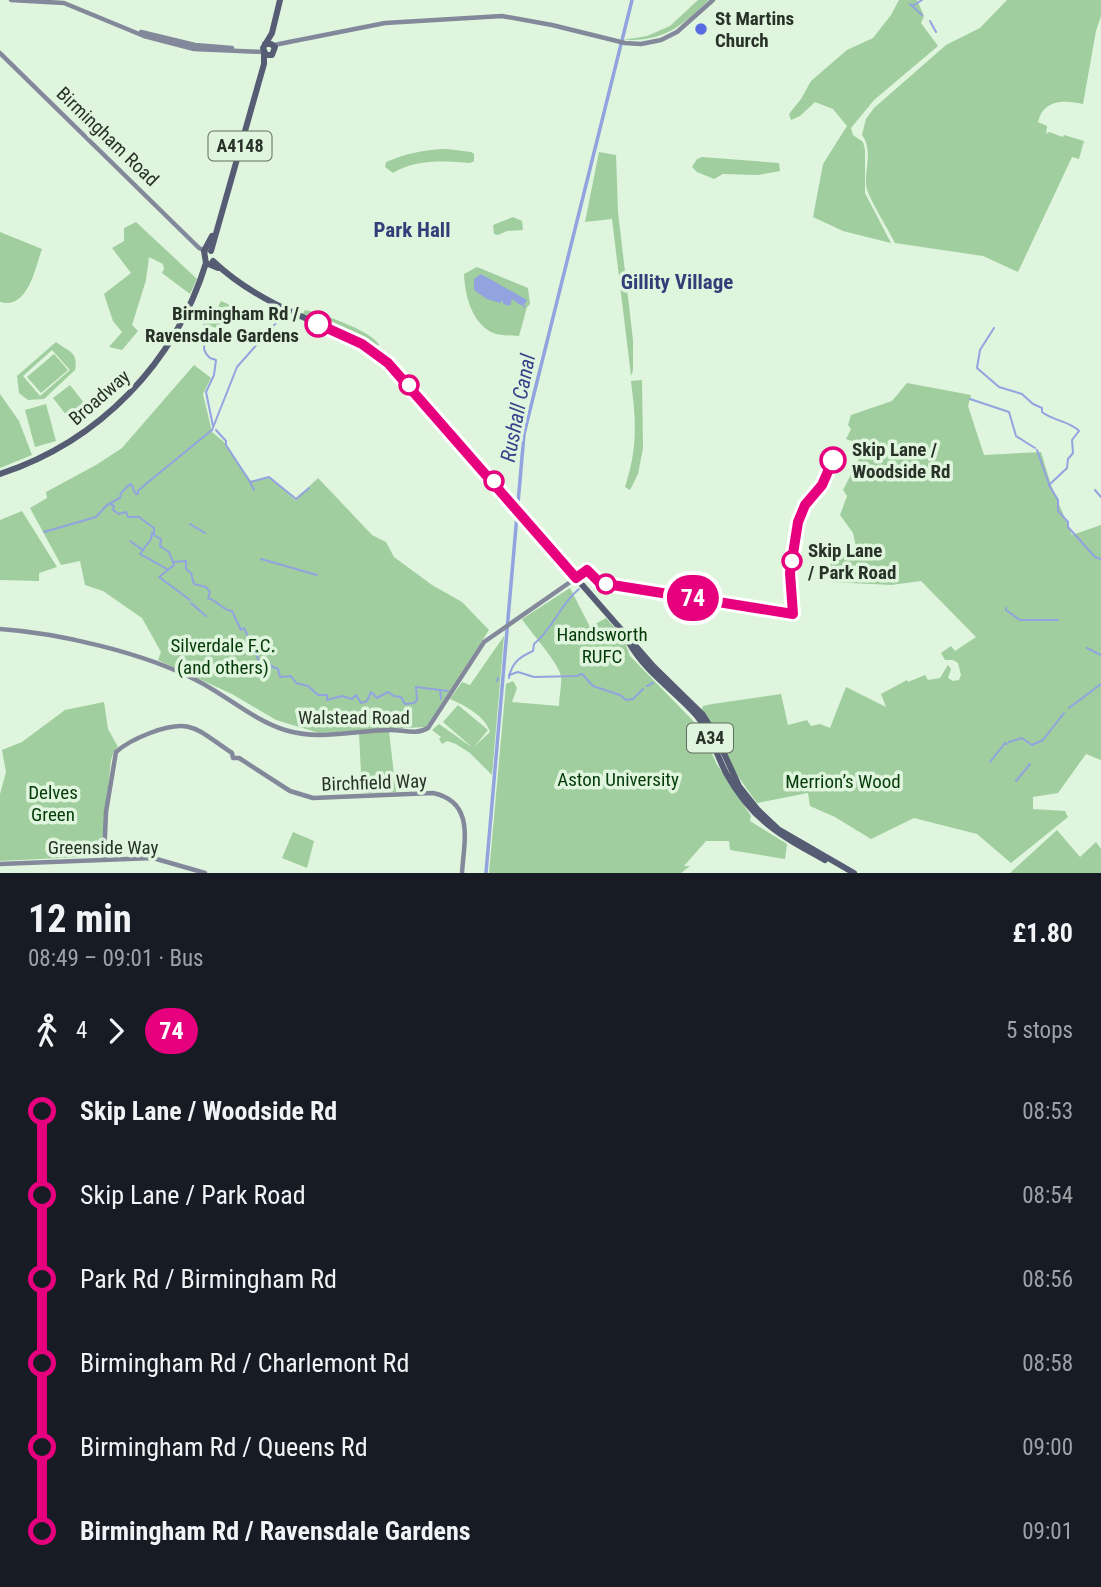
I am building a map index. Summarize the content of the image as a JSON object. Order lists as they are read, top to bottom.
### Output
{
  "streets": {
    "highway": ["A4148", "Broadway", "A34"],
    "street": [
      "Birmingham Road",
      "Walstead Road",
      "Birchfield Way",
      "Greenside Way"
    ]
  },
  "crossings": [
    ["Birmingham Road", "A4148"],
    ["A4148", "Broadway"],
    ["A4148", "A34"],
    ["Broadway", "A34"],
    ["Walstead Road", "A34"],
    ["Birchfield Way", "Greenside Way"]
  ],
  "districts": ["Park Hall", "Gillity Village"],
  "water": ["Rushall Canal"],
  "parks": [
    "Handsworth RUFC",
    "Silverdale F.C. (and others)",
    "Aston University",
    "Merrion’s Wood",
    "Delves Green"
  ],
  "places": [
    "St Martins Church",
    "Birmingham Rd / Ravensdale Gardens",
    "Skip Lane / Woodside Rd",
    "Skip Lane / Park Road"
  ],
  "lines": ["bus line 74"],
  "page": {
    "on_map": "74",
    "heading": ["12 min", "08:49 – 09:01 · Bus", "£1.80"],
    "legs": ["4", "74", "5 stops"],
    "list": [
      {
        "name": "Skip Lane / Woodside Rd",
        "value": "08:53"
      },
      {
        "name": "Skip Lane / Park Road",
        "value": "08:54"
      },
      {
        "name": "Park Rd / Birmingham Rd",
        "value": "08:56"
      },
      {
        "name": "Birmingham Rd / Charlemont Rd",
        "value": "08:58"
      },
      {
        "name": "Birmingham Rd / Queens Rd",
        "value": "09:00"
      },
      {
        "name": "Birmingham Rd / Ravensdale Gardens",
        "value": "09:01"
      }
    ]
  }
}
